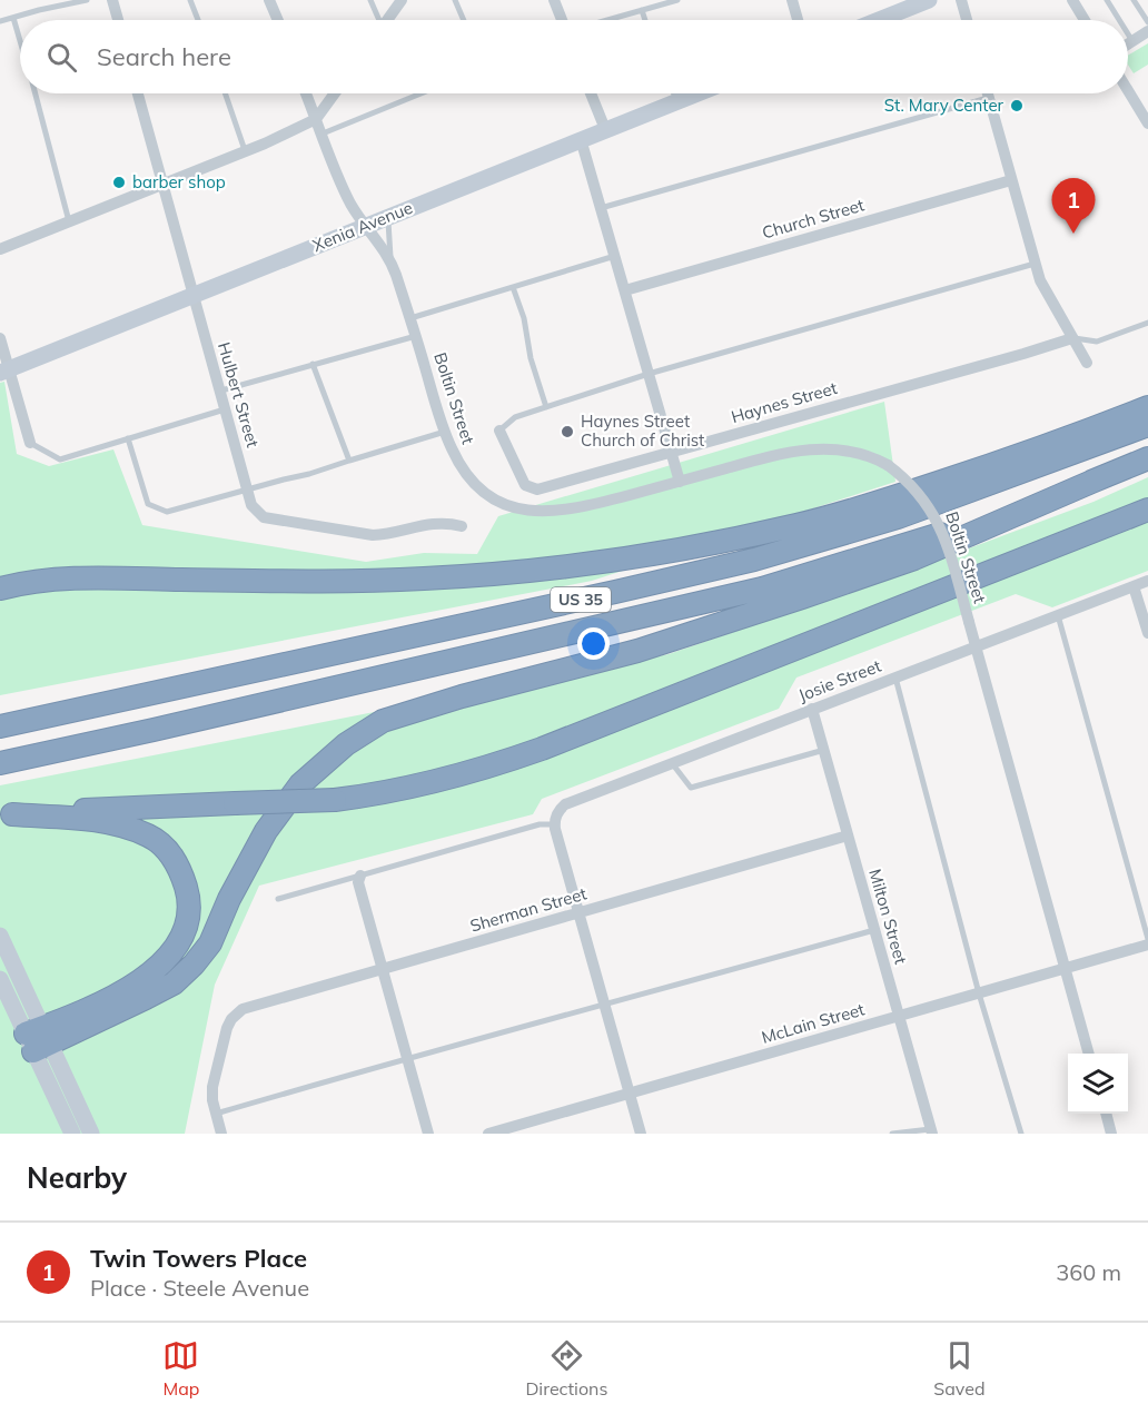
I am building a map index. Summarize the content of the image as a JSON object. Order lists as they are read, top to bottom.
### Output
{
  "streets": {
    "highway": ["US 35"],
    "street": [
      "Church Street",
      "Xenia Avenue",
      "Hulbert Street",
      "Boltin Street",
      "Haynes Street",
      "Josie Street",
      "Sherman Street",
      "Milton Street",
      "McLain Street"
    ]
  },
  "crossings": [
    ["Xenia Avenue", "Hulbert Street"],
    ["Xenia Avenue", "Boltin Street"],
    ["Boltin Street", "Josie Street"],
    ["Boltin Street", "McLain Street"],
    ["Josie Street", "Milton Street"],
    ["Sherman Street", "Milton Street"],
    ["Milton Street", "McLain Street"]
  ],
  "places": ["St. Mary Center", "barber shop", "Haynes Street Church of Christ"],
  "page": {
    "search": "Search here",
    "pins": "1",
    "heading": "Nearby",
    "list": [
      {
        "mark": "1",
        "name": "Twin Towers Place",
        "note": "Place · Steele Avenue",
        "value": "360 m"
      }
    ],
    "nav": ["Map", "Directions", "Saved"]
  }
}
